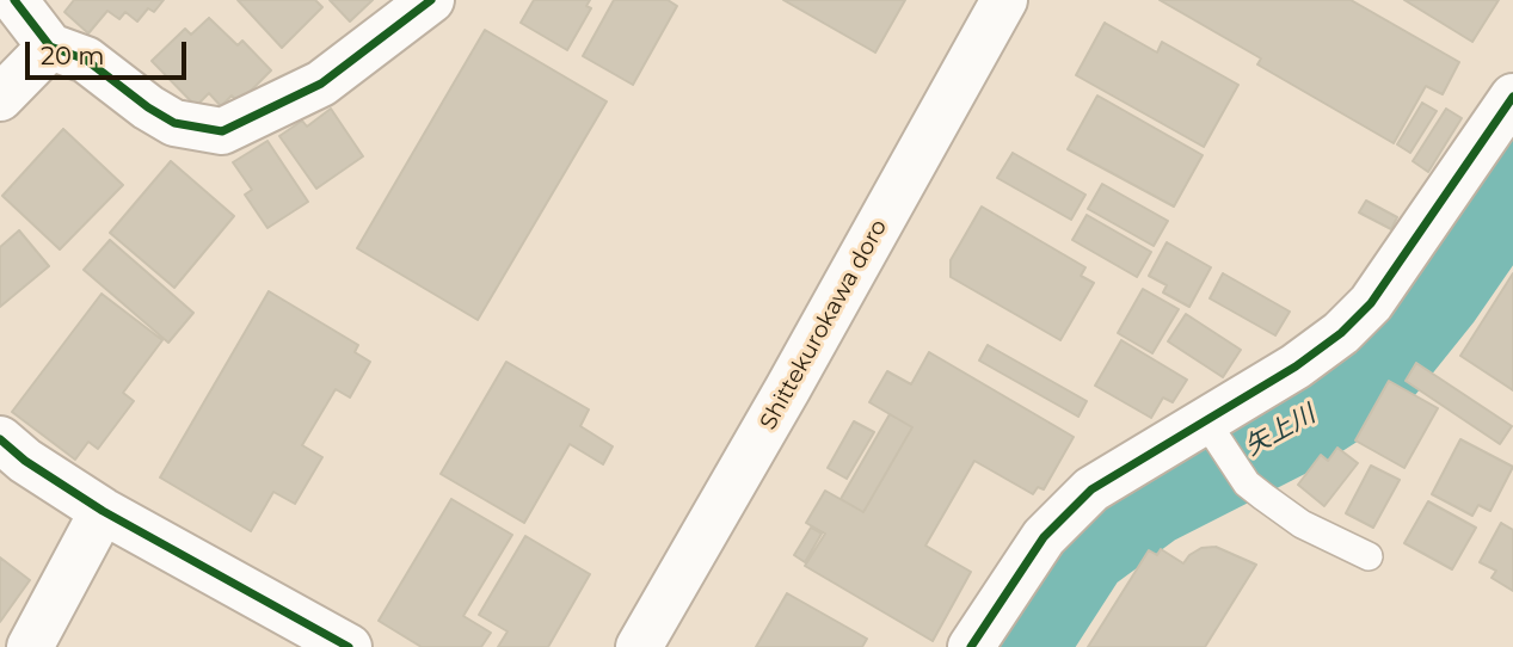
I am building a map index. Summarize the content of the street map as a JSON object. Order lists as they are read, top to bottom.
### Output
{
  "streets": {
    "street": ["Shittekurokawa doro"]
  },
  "water": ["矢上川"],
  "scale_bar": "20 m"
}
